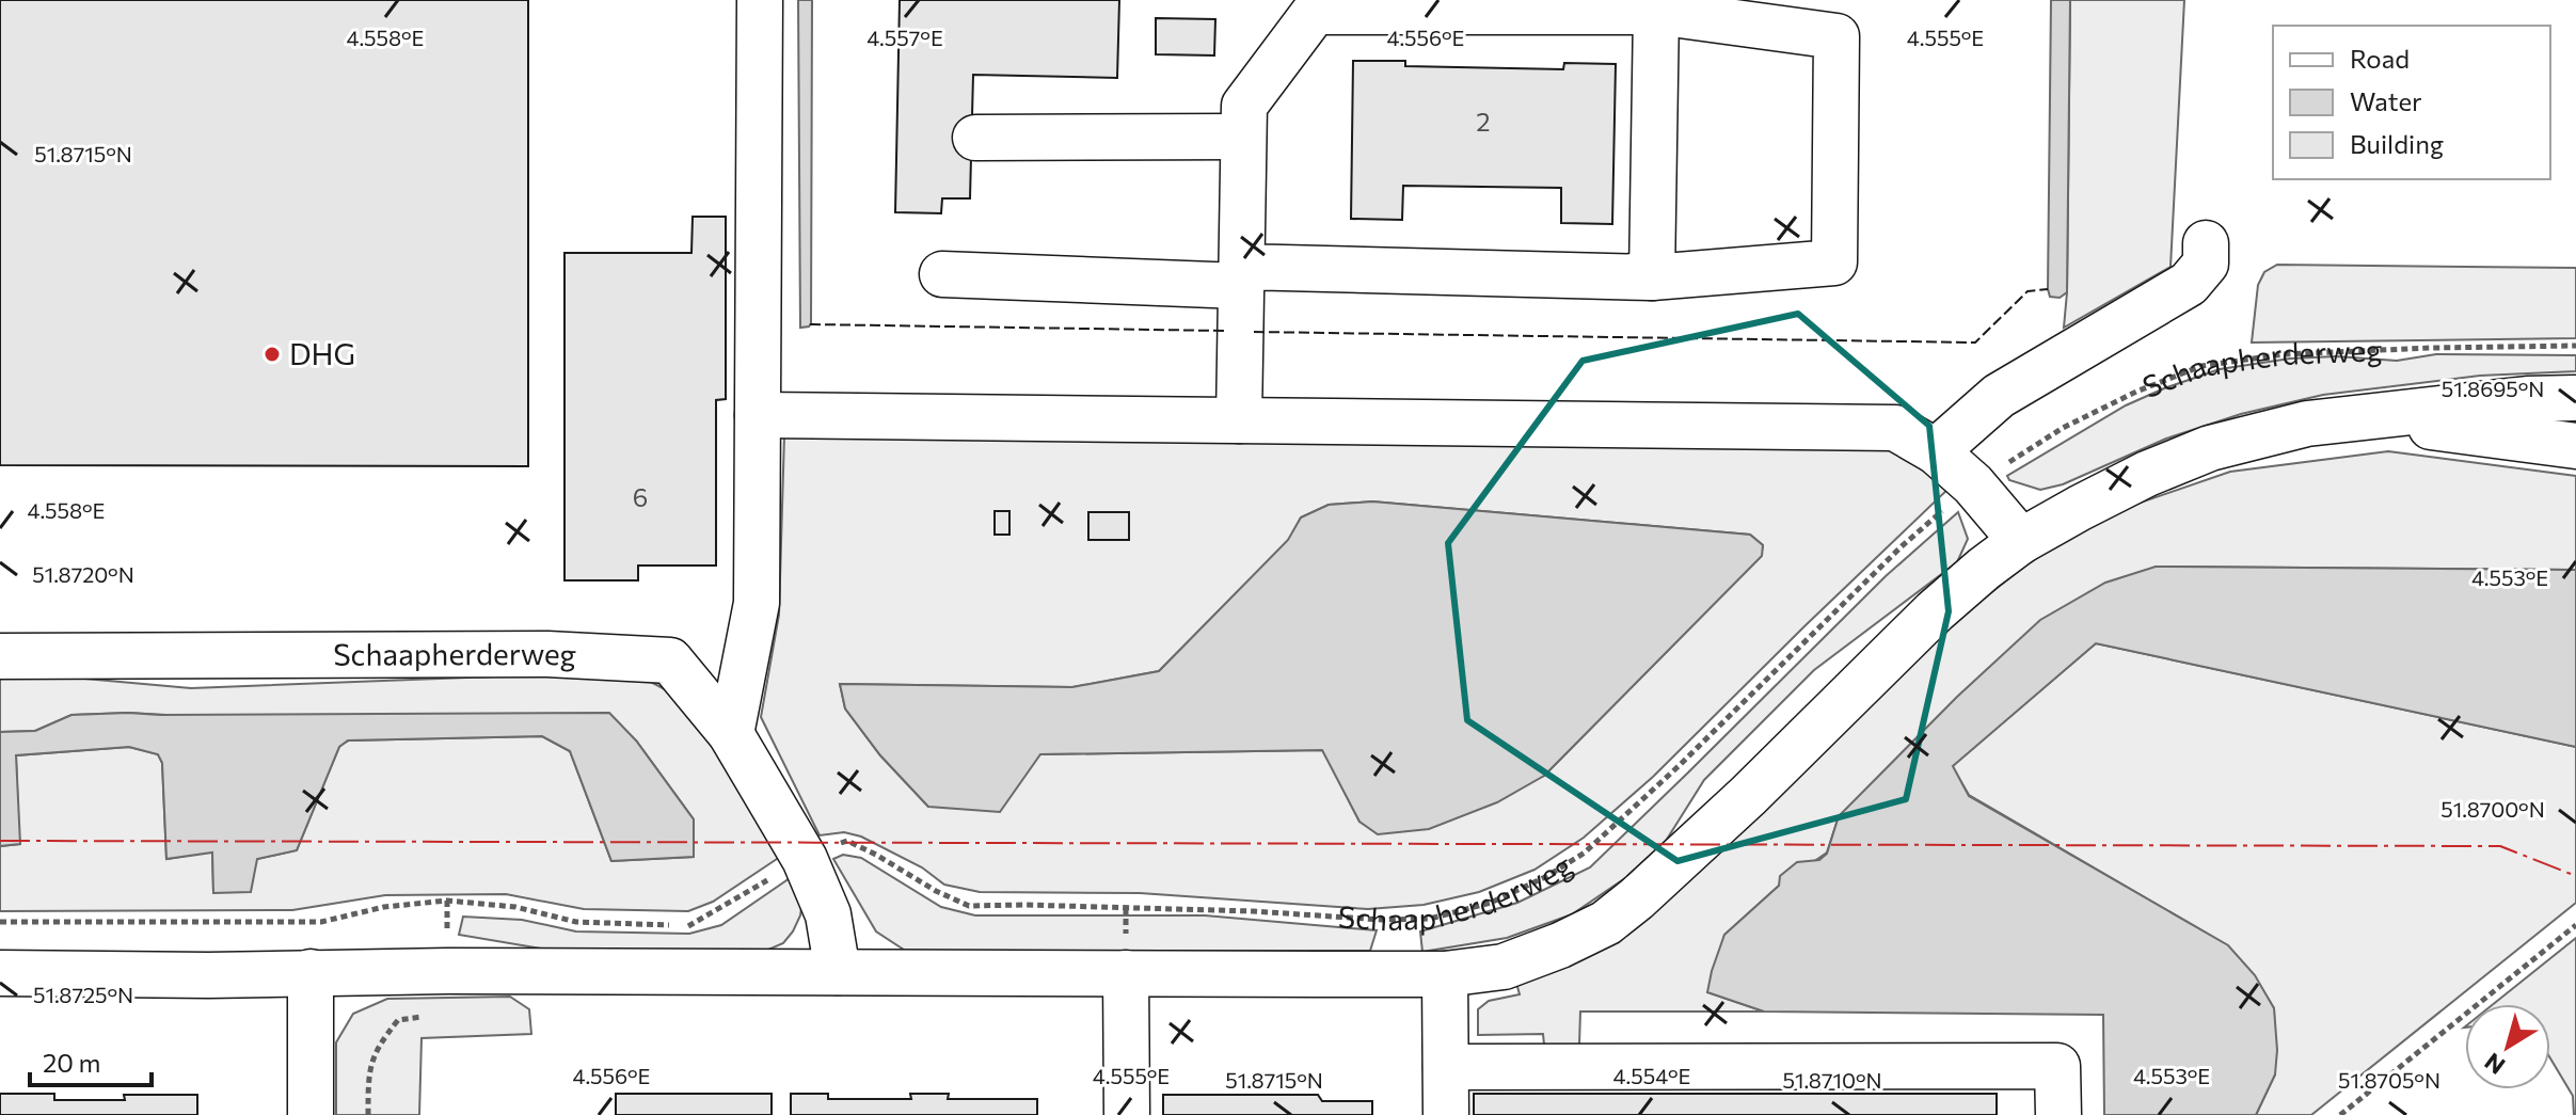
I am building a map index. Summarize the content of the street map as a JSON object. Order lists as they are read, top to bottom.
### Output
{
  "streets": {
    "street": ["Schaapherderweg"]
  },
  "places": ["DHG"],
  "house_numbers": ["2", "6"],
  "legend": ["Road", "Water", "Building"],
  "scale_bar": "20 m",
  "north": "bottom left",
  "coordinates": [
    "4.558°E",
    "4.557°E",
    "4.556°E",
    "4.555°E",
    "51.8715°N",
    "51.8695°N",
    "51.8720°N",
    "4.553°E",
    "51.8700°N",
    "51.8725°N",
    "4.554°E",
    "51.8710°N",
    "51.8705°N"
  ]
}
